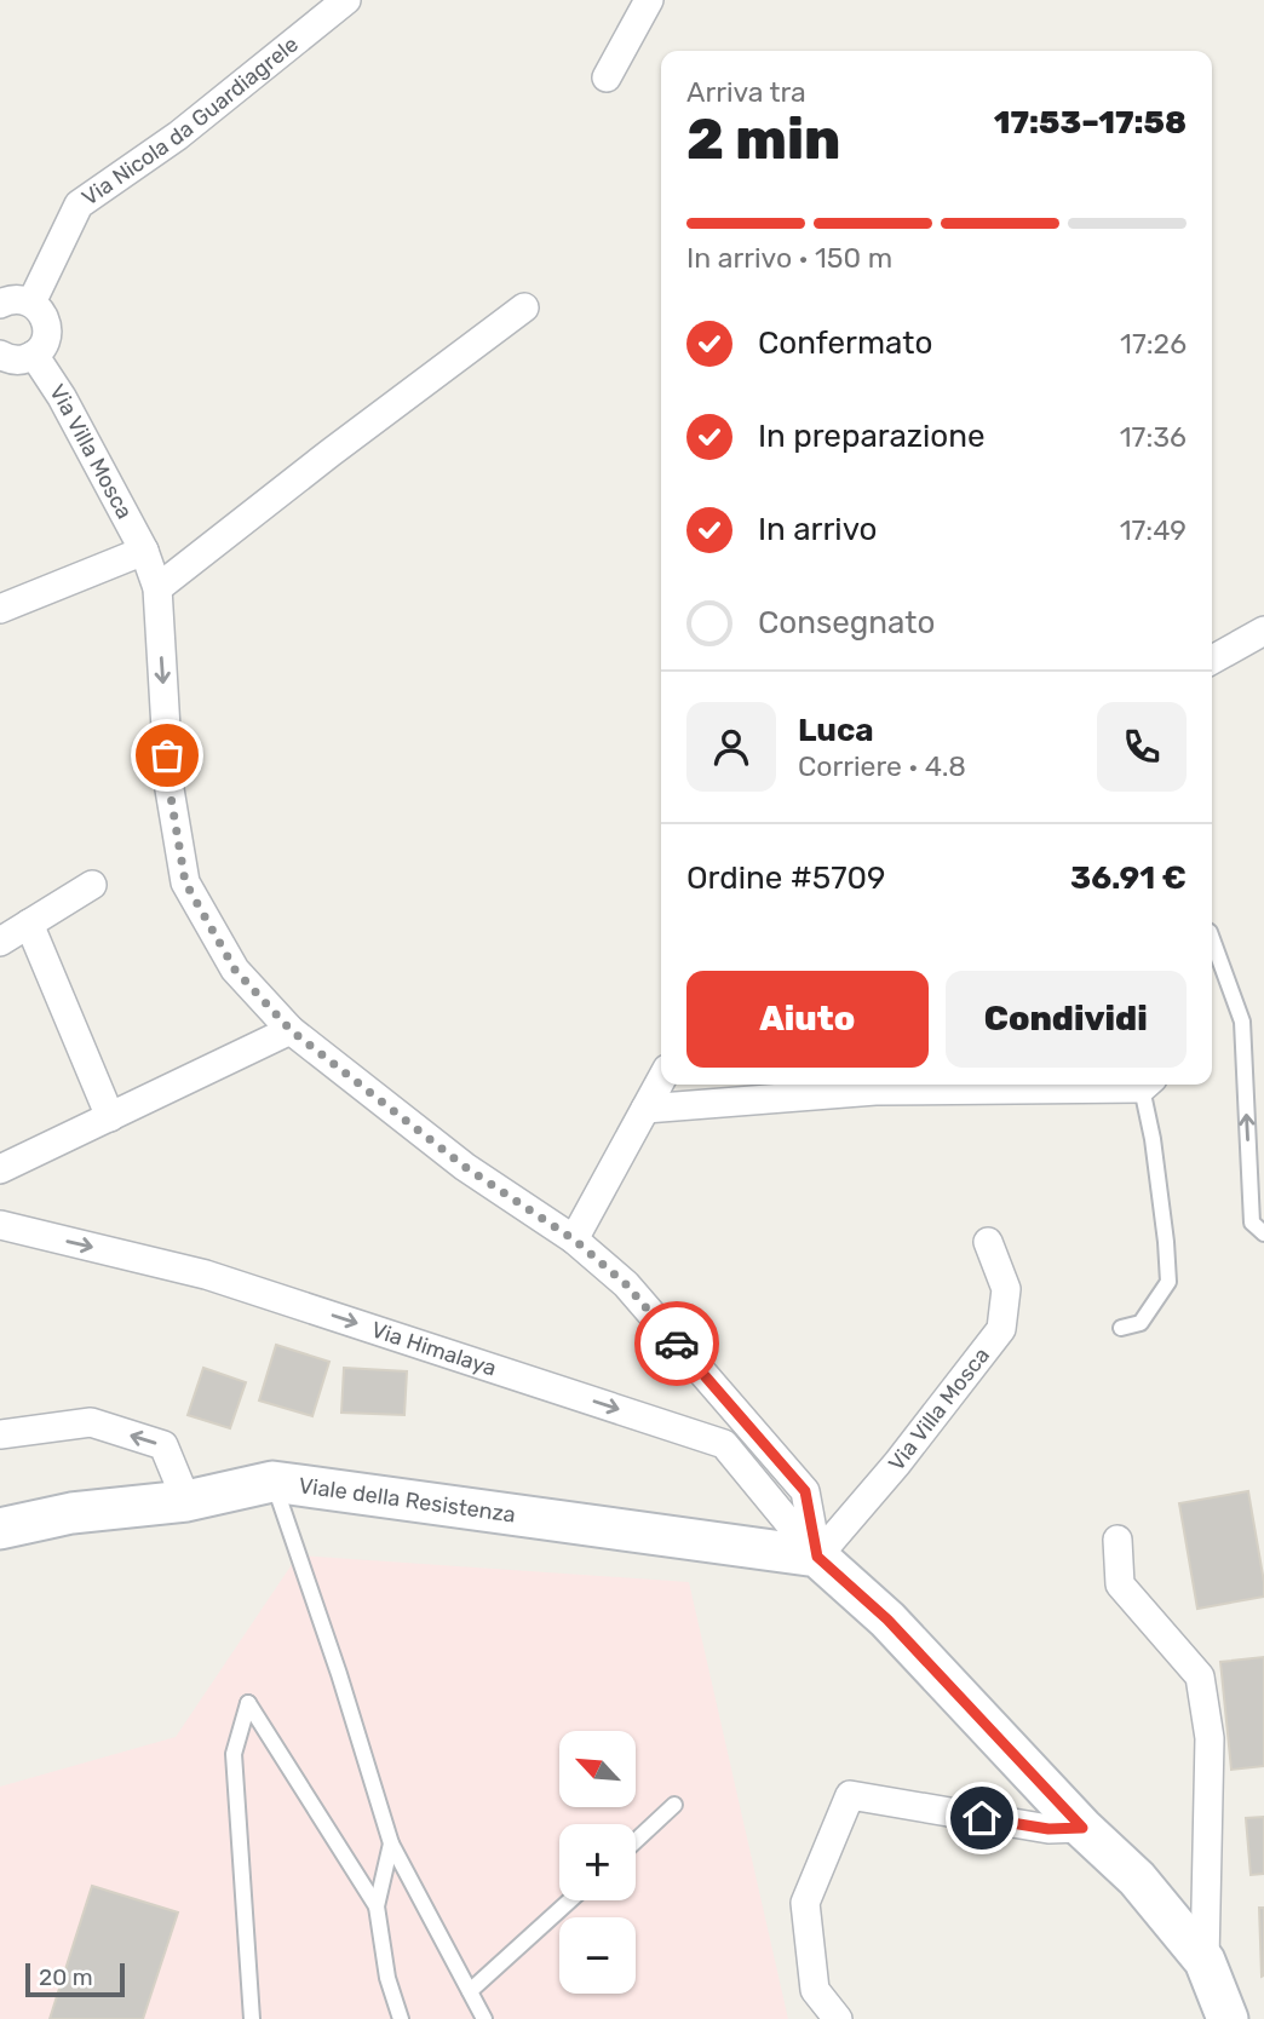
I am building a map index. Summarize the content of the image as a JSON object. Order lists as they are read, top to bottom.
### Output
{
  "streets": {
    "street": [
      "Via Nicola da Guardiagrele",
      "Via Villa Mosca",
      "Via Himalaya",
      "Viale della Resistenza"
    ]
  },
  "crossings": [
    ["Via Villa Mosca", "Via Himalaya"],
    ["Via Villa Mosca", "Viale della Resistenza"],
    ["Via Himalaya", "Viale della Resistenza"]
  ],
  "one_way": ["Via Himalaya"],
  "scale_bar": "20 m",
  "north": "top left",
  "page": {
    "heading": ["2 min", "Arriva tra", "17:53–17:58"],
    "panel": [
      "Luca",
      "Corriere · 4.8",
      "Ordine #5709",
      "36.91 €"
    ],
    "bar": "In arrivo · 150 m",
    "list": [
      ["Confermato", "17:26"],
      ["In preparazione", "17:36"],
      ["In arrivo", "17:49"],
      "Consegnato"
    ],
    "buttons": ["Aiuto", "Condividi"],
    "map_buttons": ["+", "−"],
    "scale": "20 m"
  }
}
